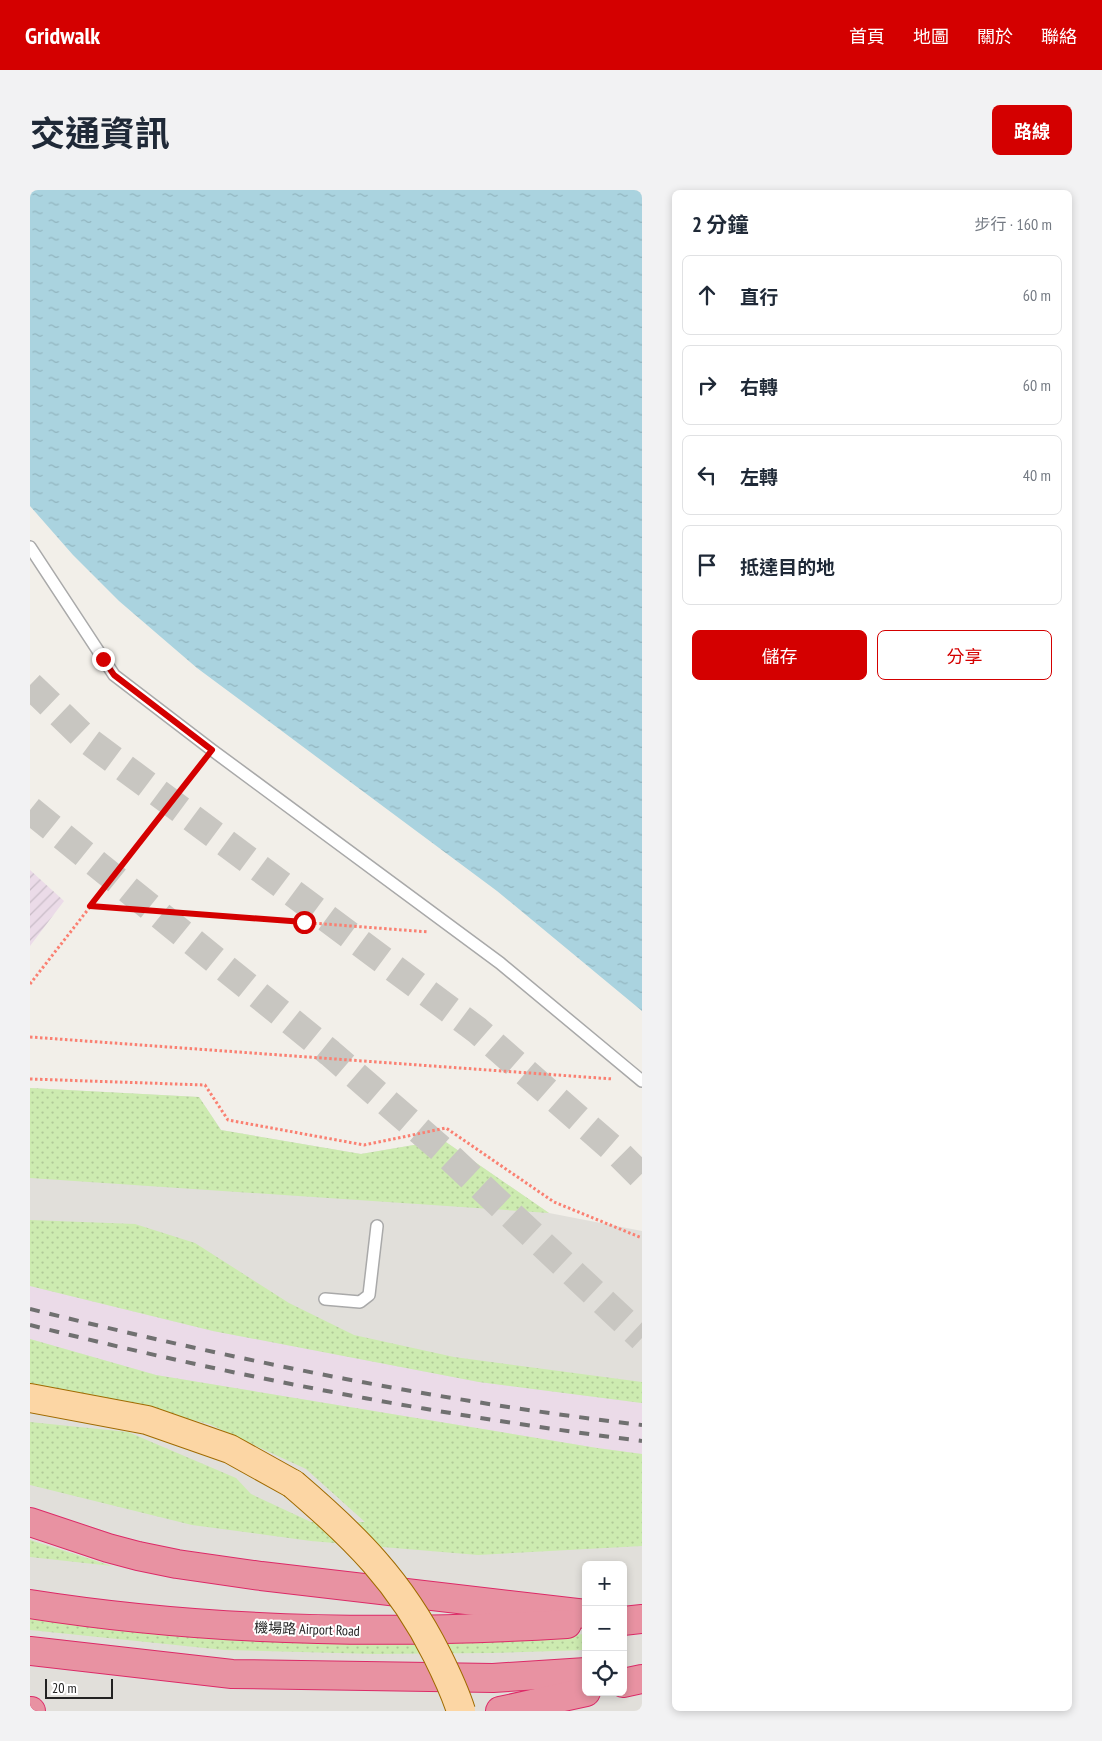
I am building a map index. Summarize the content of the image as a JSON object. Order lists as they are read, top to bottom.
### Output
{
  "streets": {
    "highway": ["機場路 Airport Road"]
  },
  "scale_bar": "20 m",
  "page": {
    "header": "Gridwalk",
    "nav": [
      "首頁",
      "地圖",
      "關於",
      "聯絡"
    ],
    "title": "交通資訊",
    "buttons": [
      "路線",
      ["儲存", "分享"]
    ],
    "heading": ["2 分鐘", "步行 · 160 m"],
    "list": [
      ["直行", "60 m"],
      ["右轉", "60 m"],
      ["左轉", "40 m"],
      "抵達目的地"
    ],
    "map_buttons": ["+", "−"],
    "scale": "20 m"
  }
}
